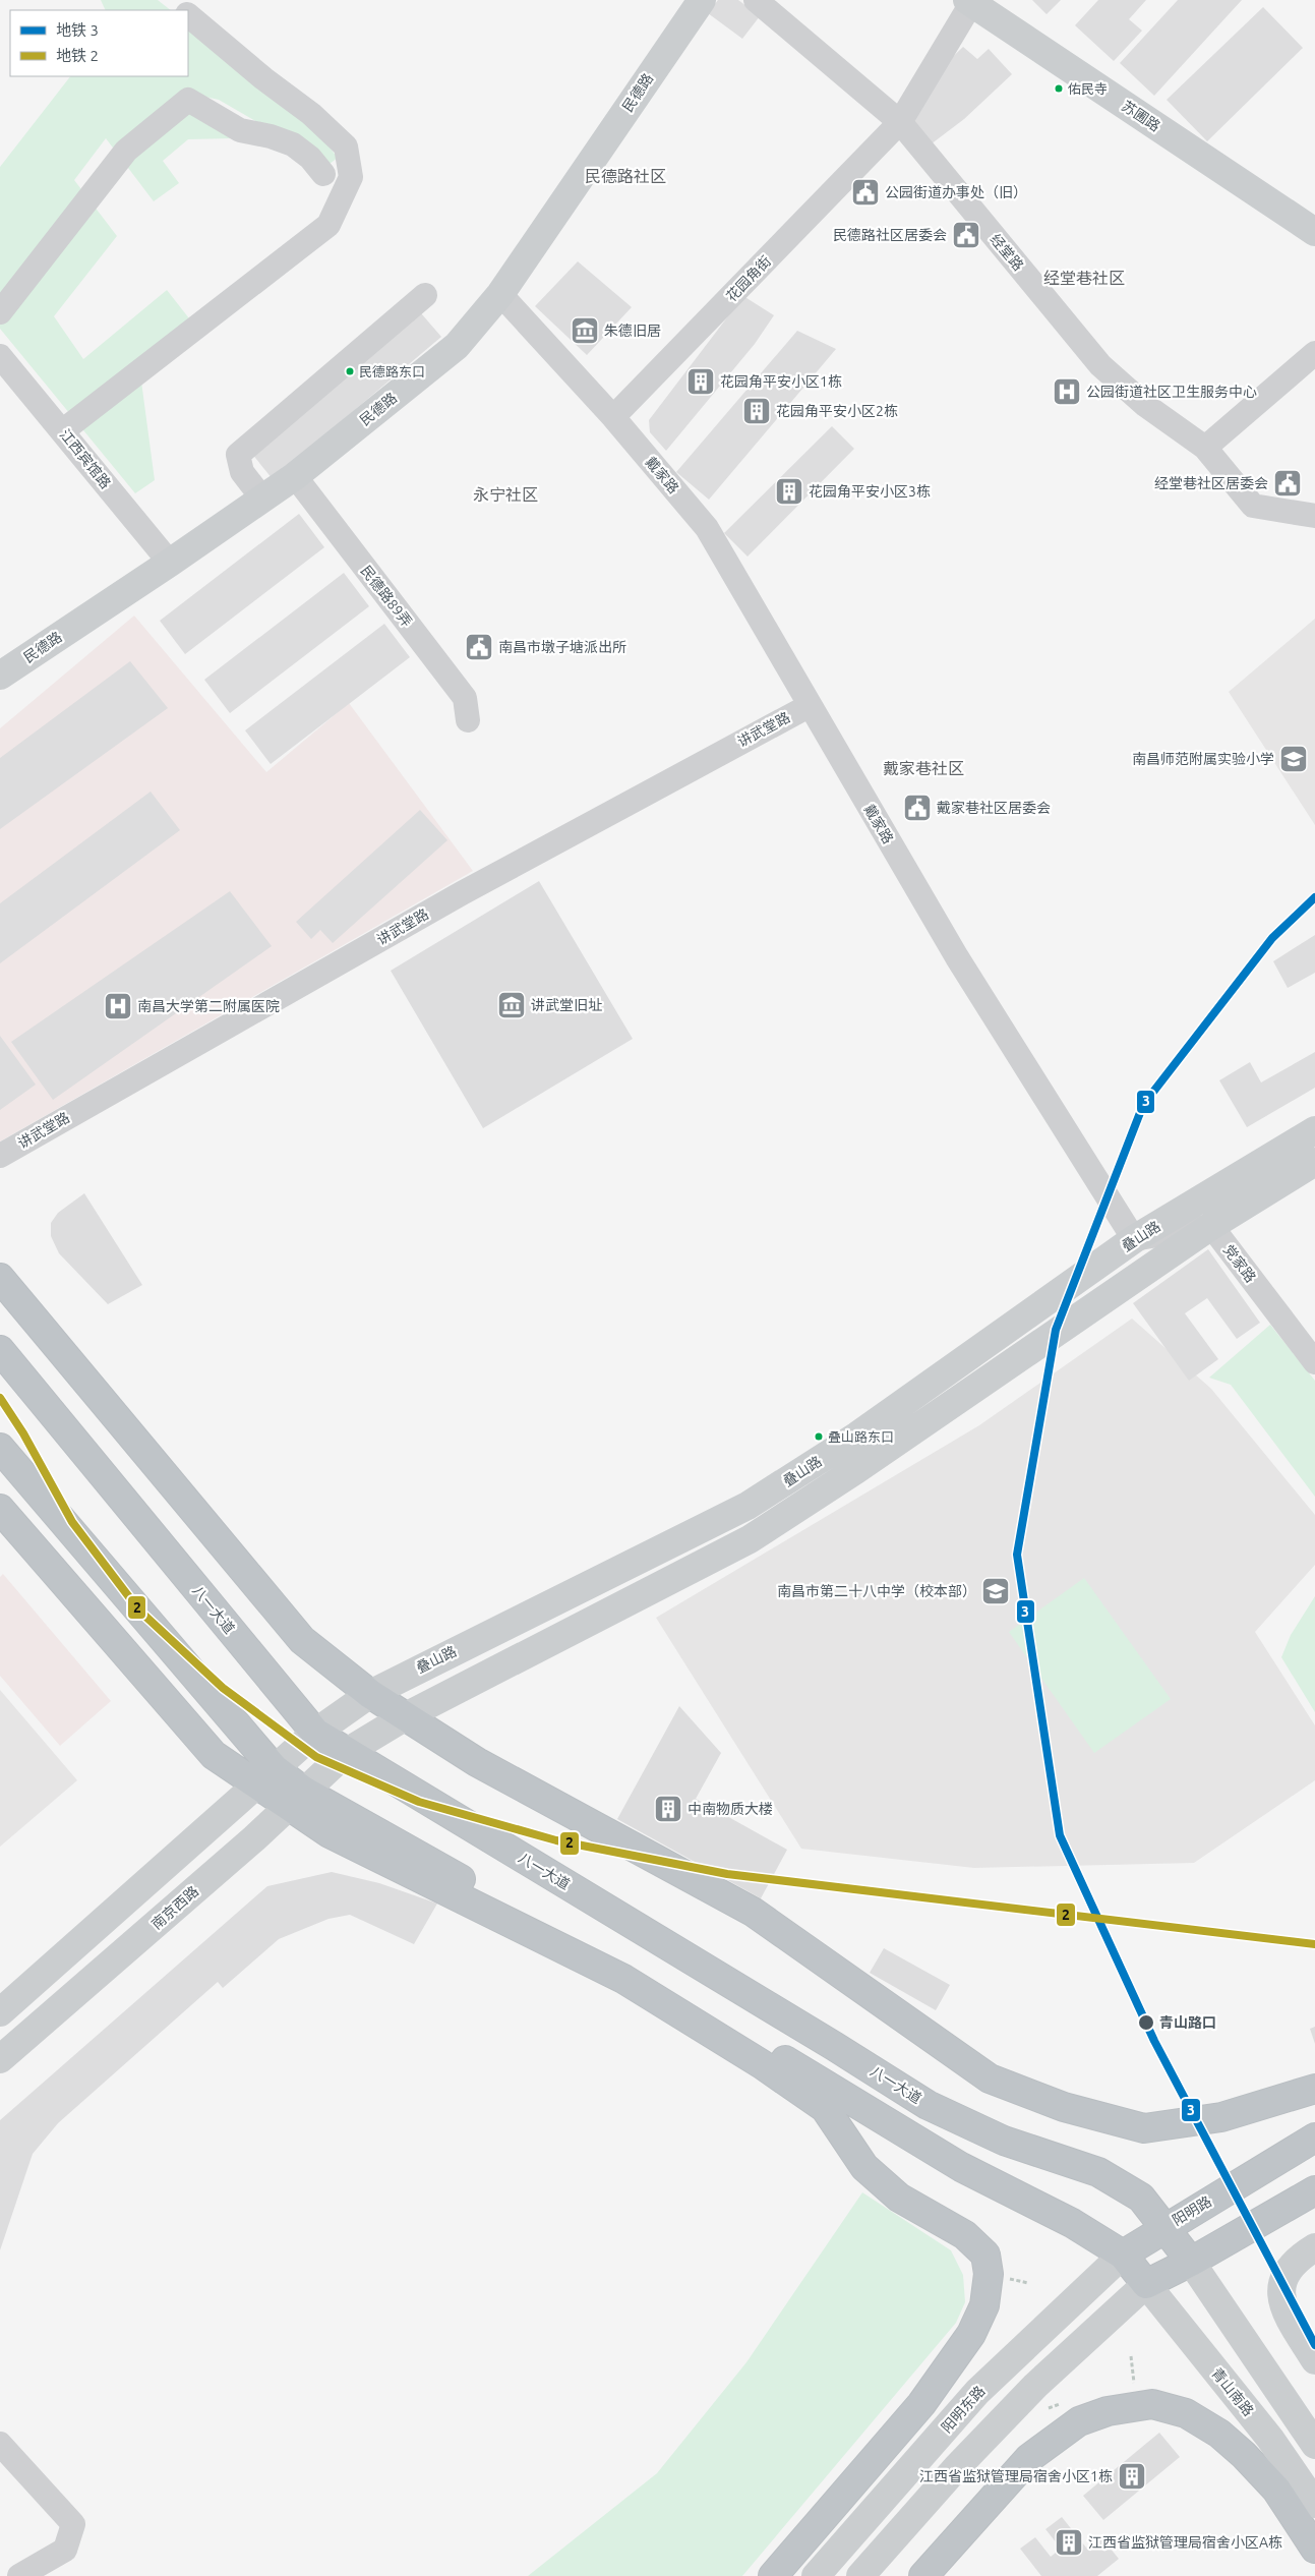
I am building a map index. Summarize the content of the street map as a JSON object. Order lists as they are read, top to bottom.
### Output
{
  "streets": {
    "highway": ["八一大道", "阳明路"],
    "main road": [
      "民德路",
      "苏圃路",
      "叠山路",
      "南京西路",
      "青山南路",
      "阳明东路"
    ],
    "street": [
      "经堂路",
      "花园角街",
      "江西宾馆路",
      "戴家路",
      "民德路89弄",
      "讲武堂路",
      "党家路"
    ]
  },
  "crossings": [
    ["民德路", "江西宾馆路"],
    ["民德路", "民德路89弄"],
    ["苏圃路", "花园角街"],
    ["经堂路", "花园角街"],
    ["花园角街", "戴家路"],
    ["戴家路", "讲武堂路"],
    ["戴家路", "叠山路"],
    ["叠山路", "党家路"],
    ["叠山路", "八一大道"],
    ["叠山路", "南京西路"],
    ["八一大道", "南京西路"],
    ["八一大道", "阳明路"],
    ["阳明路", "阳明东路"]
  ],
  "districts": [
    "民德路社区",
    "经堂巷社区",
    "永宁社区",
    "戴家巷社区"
  ],
  "places": {
    "other": [
      "佑民寺",
      "民德路东口",
      "叠山路东口",
      "青山路口"
    ],
    "public building": [
      "公园街道办事处（旧）",
      "民德路社区居委会",
      "经堂巷社区居委会",
      "南昌市墩子塘派出所",
      "戴家巷社区居委会"
    ],
    "museum": ["朱德旧居", "讲武堂旧址"],
    "building": [
      "花园角平安小区1栋",
      "花园角平安小区2栋",
      "花园角平安小区3栋",
      "中南物质大楼",
      "江西省监狱管理局宿舍小区1栋",
      "江西省监狱管理局宿舍小区A栋"
    ],
    "hospital": ["公园街道社区卫生服务中心", "南昌大学第二附属医院"],
    "school or university": ["南昌师范附属实验小学", "南昌市第二十八中学（校本部）"]
  },
  "lines": ["metro line 3", "metro line 2"],
  "legend": ["地铁 3", "地铁 2"]
}
